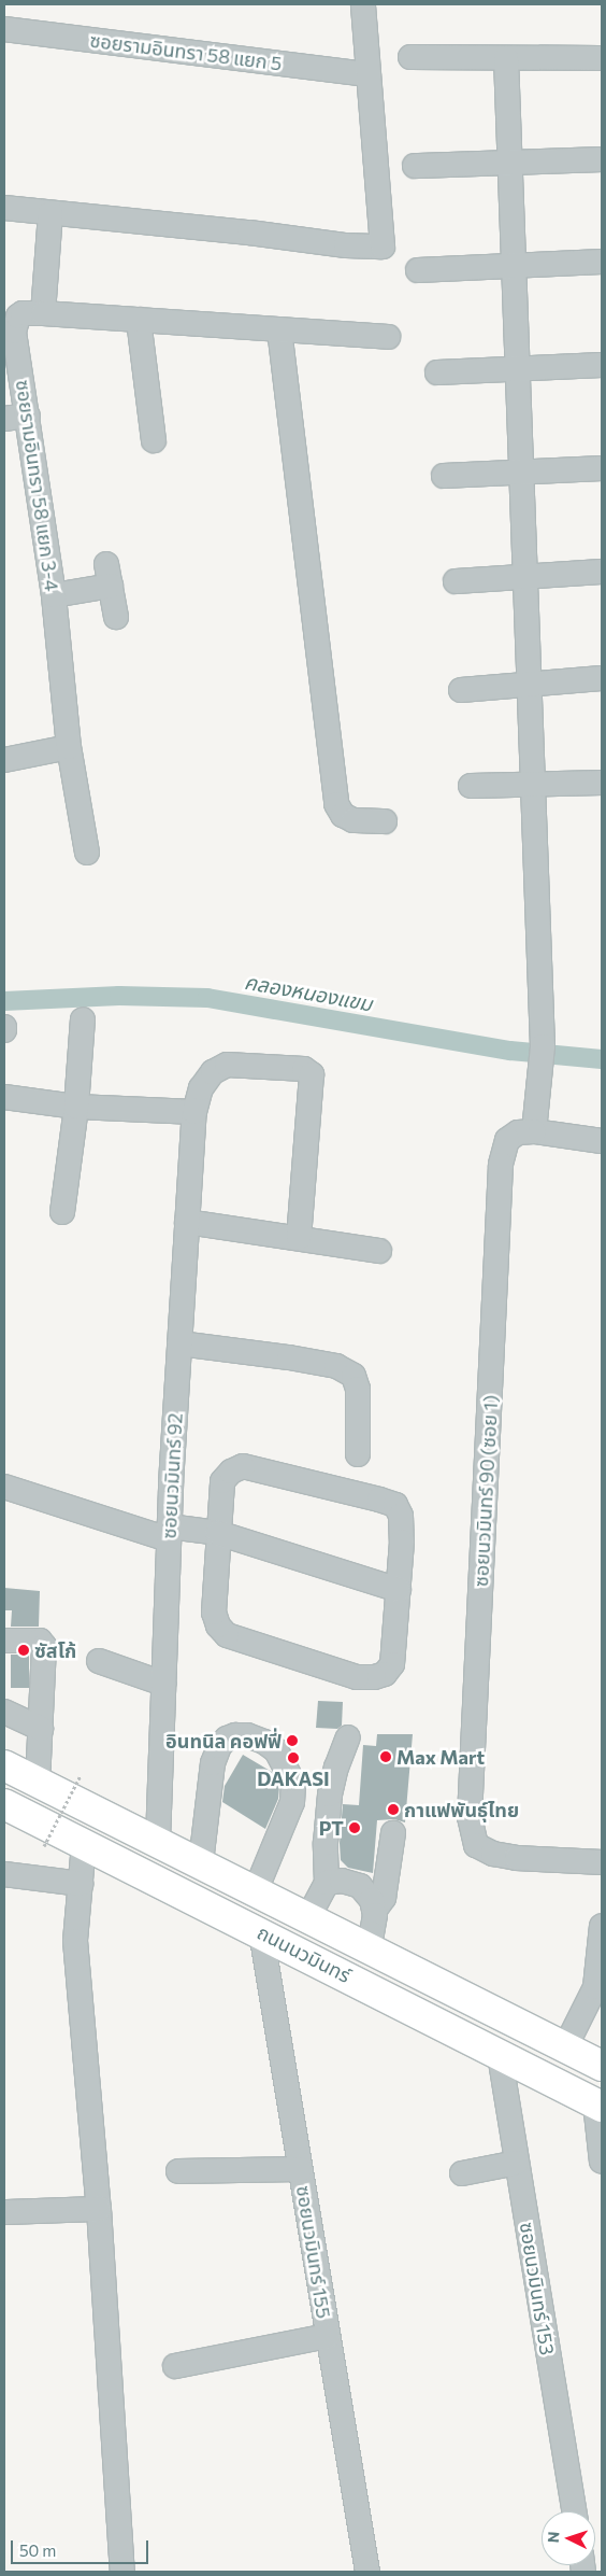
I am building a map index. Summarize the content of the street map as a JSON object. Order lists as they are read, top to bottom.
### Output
{
  "streets": {
    "main road": ["ถนนนวมินทร์"],
    "street": [
      "ซอยรามอินทรา 58 แยก 5",
      "ซอยรามอินทรา 58 แยก 3-4",
      "ซอยนวมินทร์ 92",
      "ซอยนวมินทร์ 90 (ซอย 1)",
      "ซอยนวมินทร์ 155",
      "ซอยนวมินทร์ 153"
    ]
  },
  "crossings": [
    ["ซอยนวมินทร์ 92", "ถนนนวมินทร์"],
    ["ถนนนวมินทร์", "ซอยนวมินทร์ 155"],
    ["ถนนนวมินทร์", "ซอยนวมินทร์ 153"]
  ],
  "water": ["คลองหนองแขม"],
  "places": [
    "ซัสโก้",
    "อินทนิล คอฟฟี่",
    "Max Mart",
    "DAKASI",
    "กาแฟพันธุ์ไทย",
    "PT"
  ],
  "scale_bar": "50 m",
  "north": "left"
}
